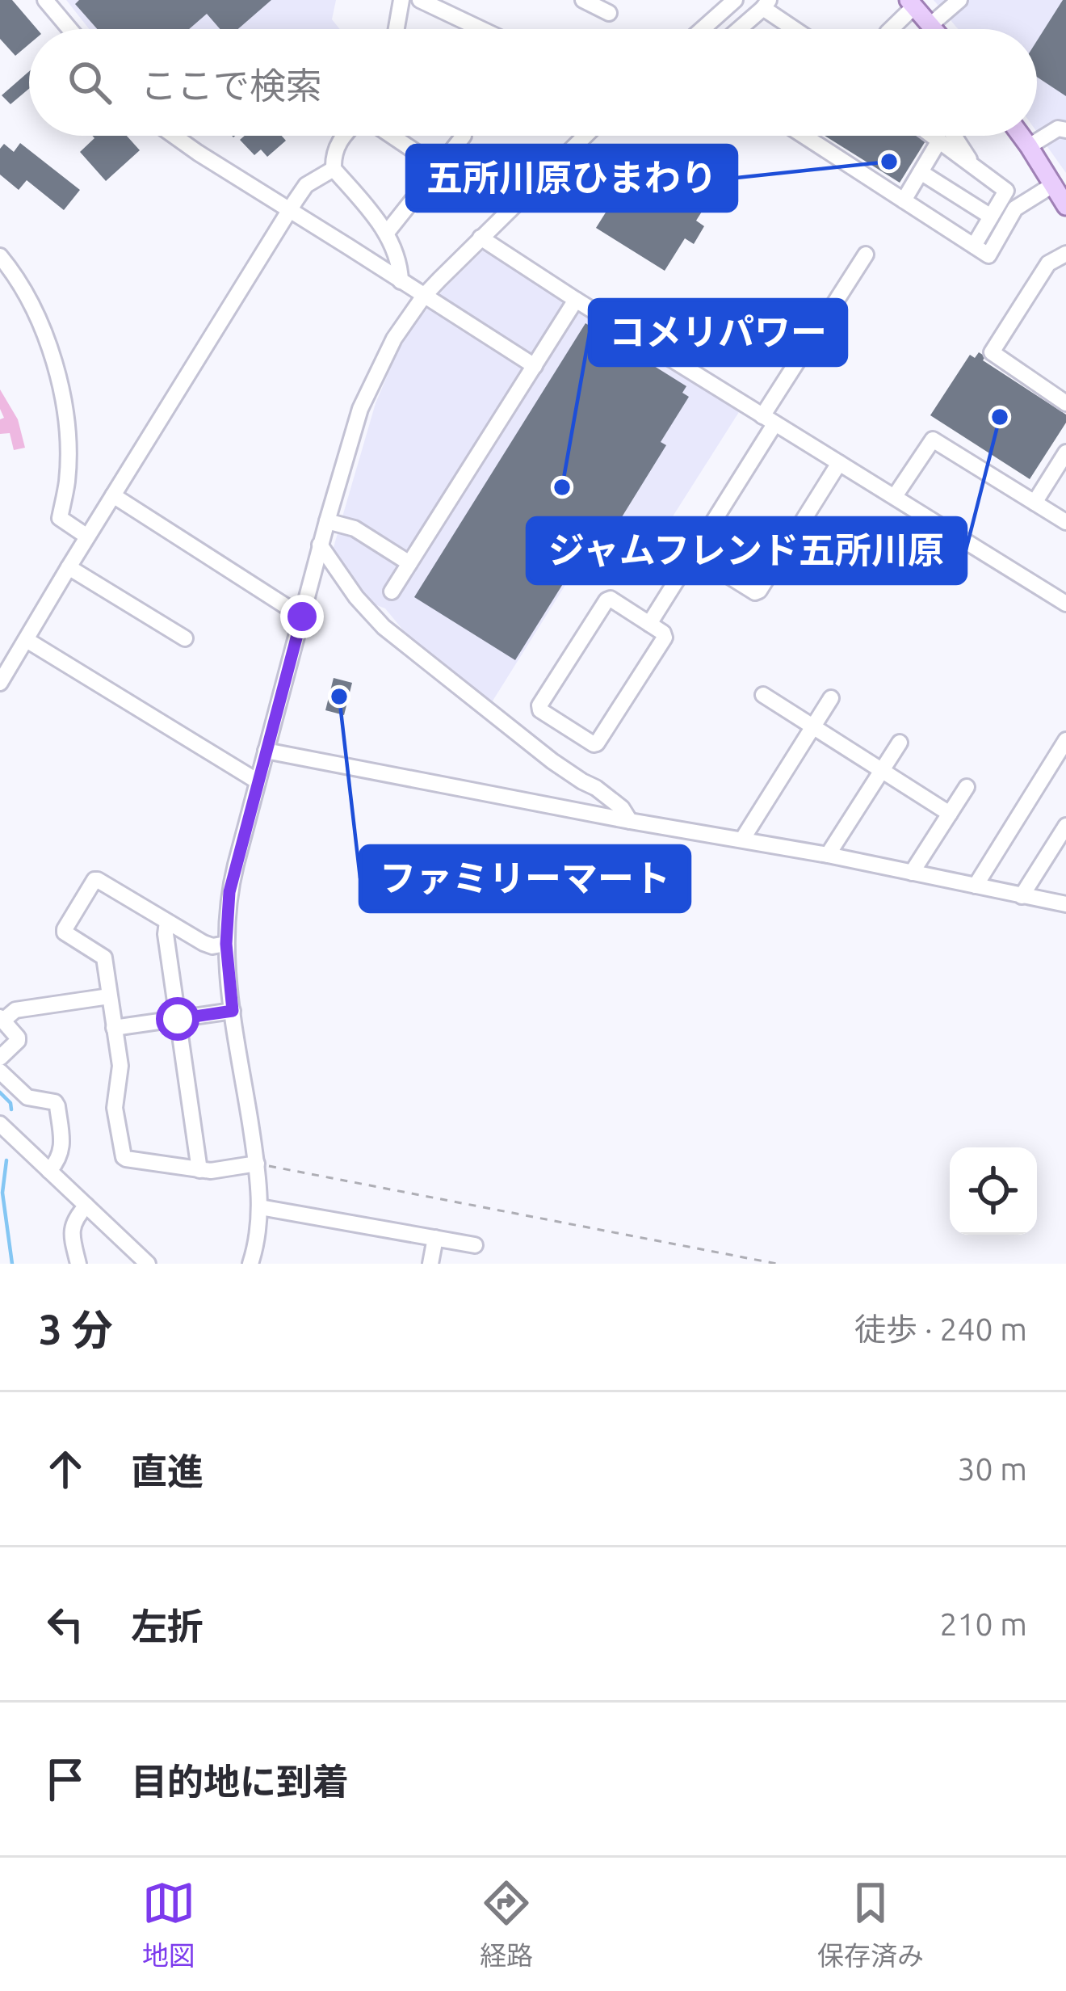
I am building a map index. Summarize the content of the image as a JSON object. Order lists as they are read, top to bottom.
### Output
{
  "places": [
    "五所川原ひまわり",
    "ジャムフレンド五所川原",
    "コメリパワー",
    "ファミリーマート"
  ],
  "page": {
    "search": "ここで検索",
    "heading": ["3 分", "徒歩 · 240 m"],
    "list": [
      ["直進", "30 m"],
      ["左折", "210 m"],
      "目的地に到着"
    ],
    "nav": ["地図", "経路", "保存済み"]
  }
}
